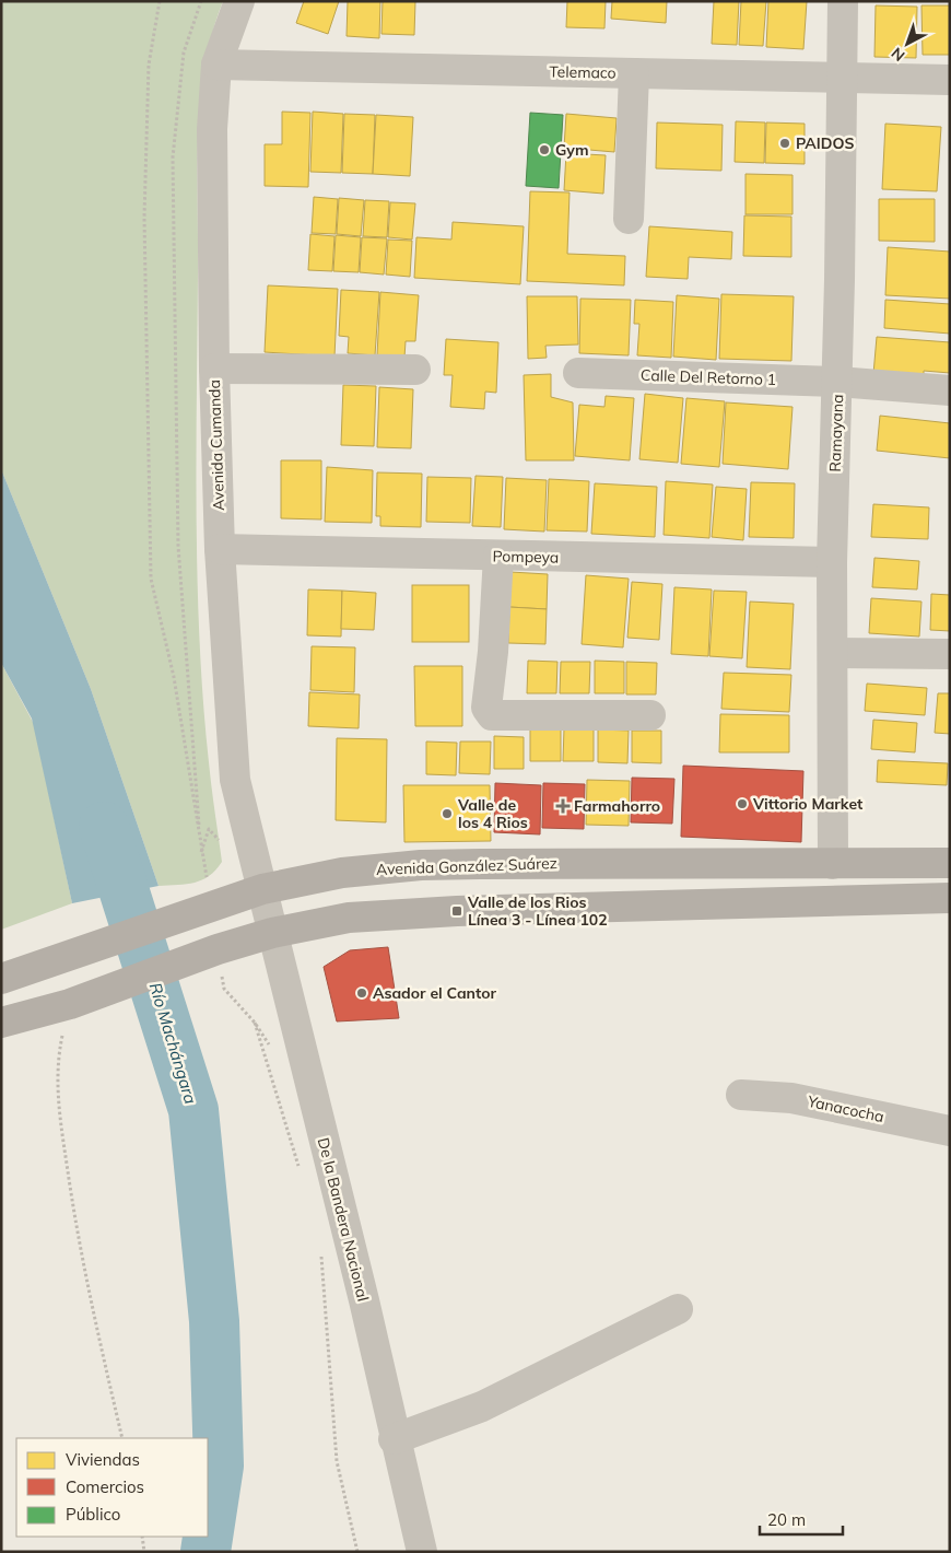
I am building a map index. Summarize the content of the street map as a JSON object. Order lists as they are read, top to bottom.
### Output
{
  "streets": {
    "main road": ["Avenida González Suárez"],
    "street": [
      "Telemaco",
      "Calle Del Retorno 1",
      "Ramayana",
      "Avenida Cumanda",
      "Pompeya",
      "Yanacocha",
      "De la Bandera Nacional"
    ]
  },
  "crossings": [
    ["Telemaco", "Ramayana"],
    ["Telemaco", "Avenida Cumanda"],
    ["Calle Del Retorno 1", "Ramayana"],
    ["Ramayana", "Pompeya"],
    ["Ramayana", "Avenida González Suárez"],
    ["Avenida Cumanda", "Pompeya"],
    ["Avenida Cumanda", "Avenida González Suárez"],
    ["Avenida Cumanda", "De la Bandera Nacional"],
    ["Avenida González Suárez", "De la Bandera Nacional"]
  ],
  "water": ["Río Machángara"],
  "places": {
    "other": [
      "PAIDOS",
      "Gym",
      "Vittorio Market",
      "Valle de los 4 Rios",
      "Asador el Cantor"
    ],
    "health": ["Farmahorro"],
    "transit": ["Valle de los Rios Línea 3 - Línea 102"]
  },
  "legend": ["Viviendas", "Comercios", "Público"],
  "scale_bar": "20 m",
  "north": "bottom left"
}
